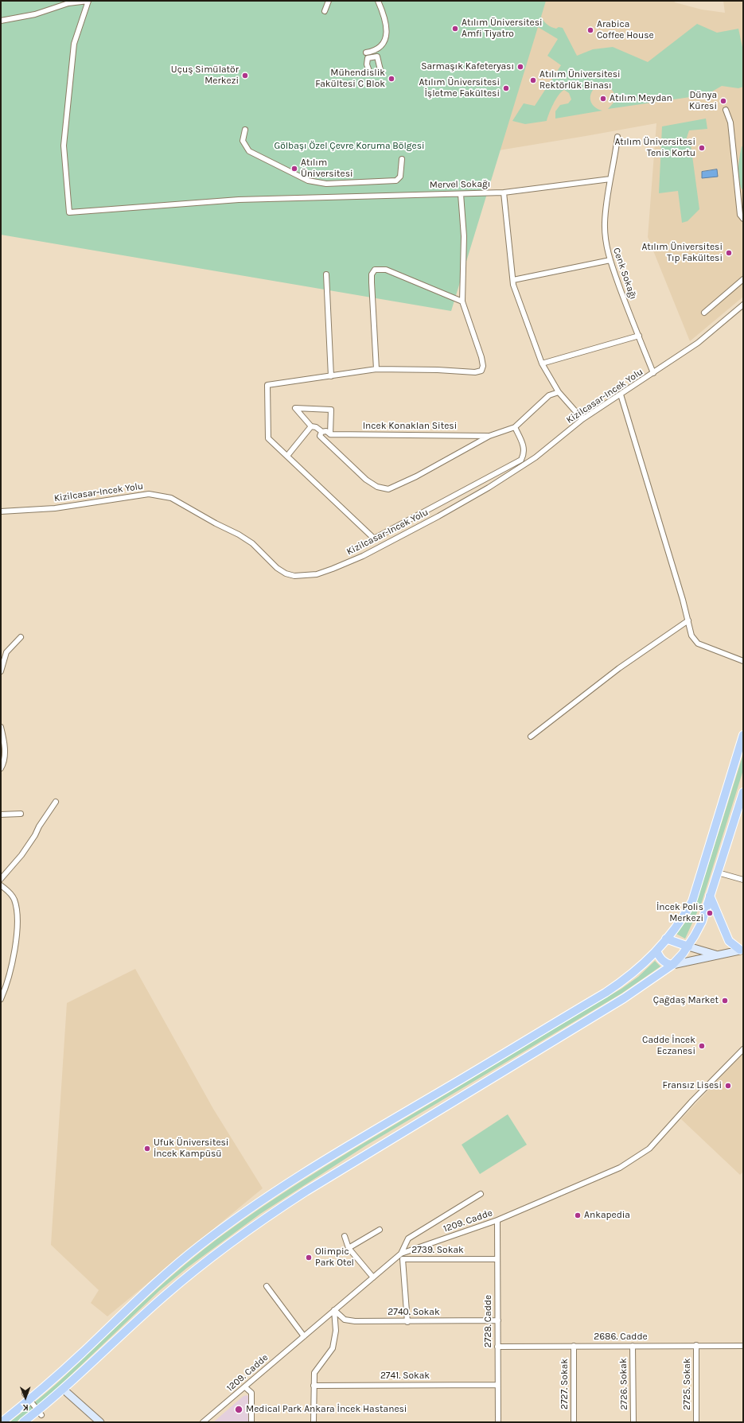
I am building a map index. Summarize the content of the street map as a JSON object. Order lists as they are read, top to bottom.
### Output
{
  "streets": {
    "street": [
      "Mervel Sokağı",
      "Cenk Sokağı",
      "Kizilcasar-Incek Yolu",
      "Incek Konaklan Sitesi",
      "1209. Cadde",
      "2739. Sokak",
      "2740. Sokak",
      "2728. Cadde",
      "2686. Cadde",
      "2741. Sokak",
      "2727. Sokak",
      "2726. Sokak",
      "2725. Sokak"
    ]
  },
  "crossings": [
    ["Mervel Sokağı", "Cenk Sokağı"],
    ["Cenk Sokağı", "Kizilcasar-Incek Yolu"],
    ["1209. Cadde", "2740. Sokak"],
    ["1209. Cadde", "2728. Cadde"],
    ["2739. Sokak", "2740. Sokak"],
    ["2739. Sokak", "2728. Cadde"],
    ["2740. Sokak", "2728. Cadde"],
    ["2728. Cadde", "2686. Cadde"],
    ["2728. Cadde", "2741. Sokak"],
    ["2686. Cadde", "2727. Sokak"],
    ["2686. Cadde", "2726. Sokak"],
    ["2686. Cadde", "2725. Sokak"]
  ],
  "parks": ["Gölbaşı Özel Çevre Koruma Bölgesi"],
  "places": [
    "Atılım Üniversitesi Amfi Tiyatro",
    "Arabica Coffee House",
    "Sarmaşık Kafeteryası",
    "Uçuş Simülatör Merkezi",
    "Mühendislik Fakültesi C Blok",
    "Atılım Üniversitesi Rektörlük Binası",
    "Atılım Üniversitesi İşletme Fakültesi",
    "Atılım Meydan",
    "Dünya Küresi",
    "Atılım Üniversitesi Tenis Kortu",
    "Atılım Üniversitesi",
    "Atılım Üniversitesi Tıp Fakültesi",
    "İncek Polis Merkezi",
    "Çağdaş Market",
    "Cadde İncek Eczanesi",
    "Fransız Lisesi",
    "Ufuk Üniversitesi İncek Kampüsü",
    "Ankapedia",
    "Olimpic Park Otel",
    "Medical Park Ankara İncek Hastanesi"
  ],
  "north": "bottom"
}
